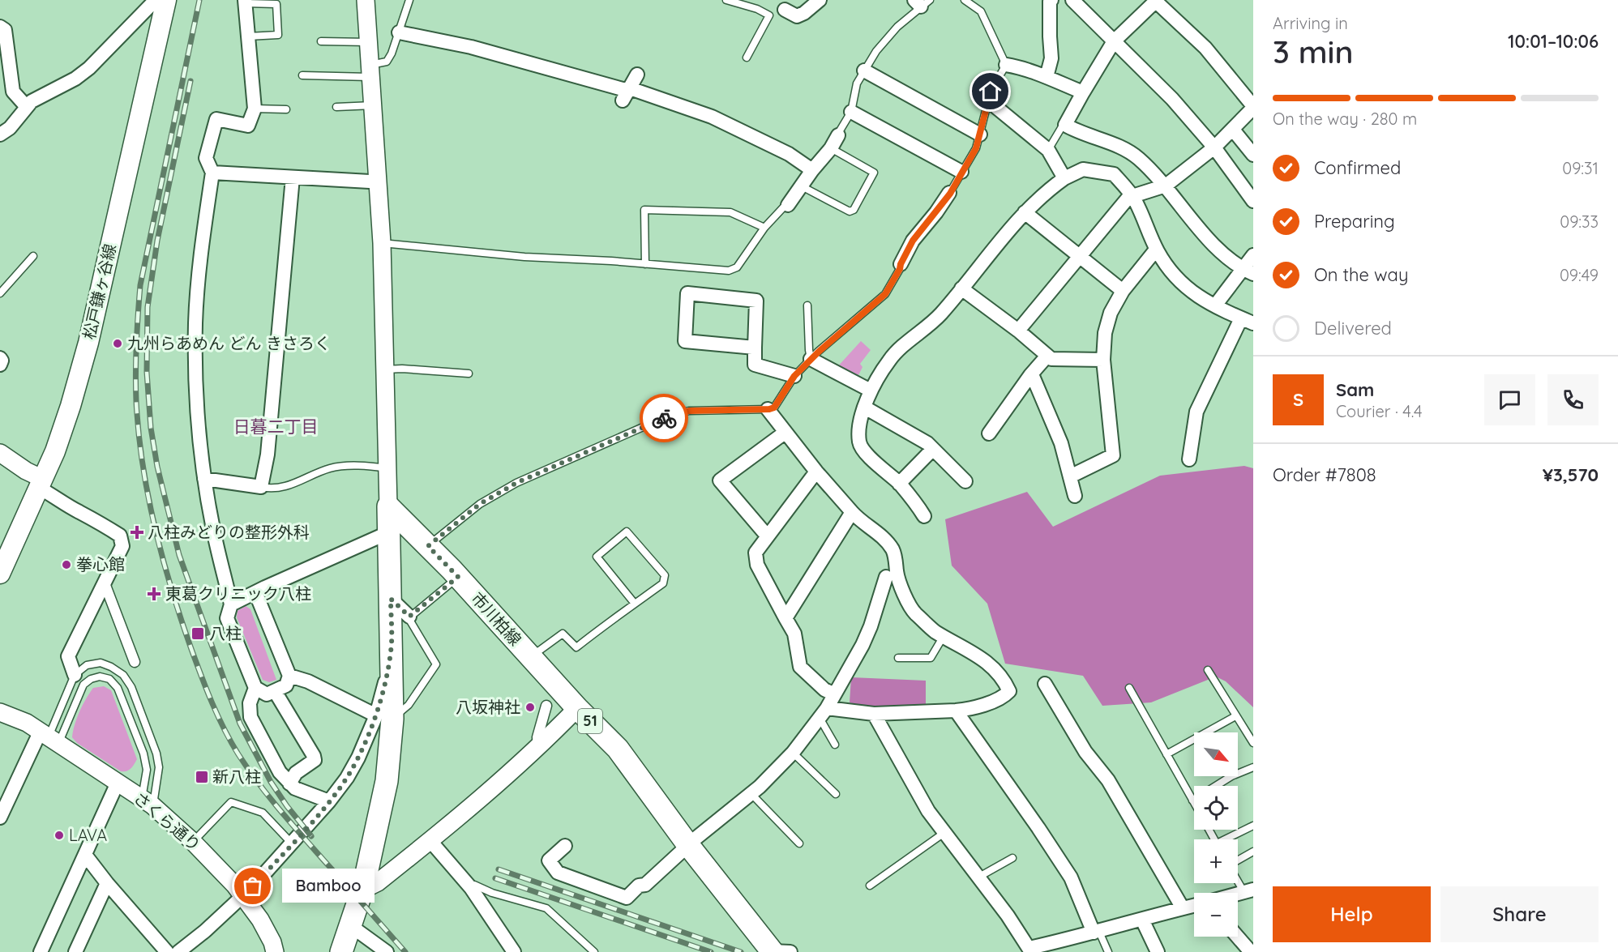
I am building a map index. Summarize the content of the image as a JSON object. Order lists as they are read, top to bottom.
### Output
{
  "streets": {
    "main road": ["松戸鎌ヶ谷線", "市川柏線", "51"],
    "street": ["さくら通り"]
  },
  "districts": ["日暮二丁目"],
  "places": {
    "other": [
      "九州らあめん どん きさろく",
      "拳心館",
      "八坂神社",
      "LAVA",
      "Bamboo"
    ],
    "health": ["八柱みどりの整形外科", "東葛クリニック八柱"],
    "transit": ["八柱", "新八柱"]
  },
  "north": "bottom right",
  "page": {
    "heading": ["3 min", "Arriving in", "10:01–10:06"],
    "panel": [
      "Sam",
      "Courier · 4.4",
      "Order #7808",
      "¥3,570"
    ],
    "bar": "On the way · 280 m",
    "list": [
      ["Confirmed", "09:31"],
      ["Preparing", "09:33"],
      ["On the way", "09:49"],
      "Delivered"
    ],
    "round": "S",
    "map_buttons": ["+", "−"],
    "bubble": "Bamboo",
    "buttons": ["Help", "Share"]
  }
}
